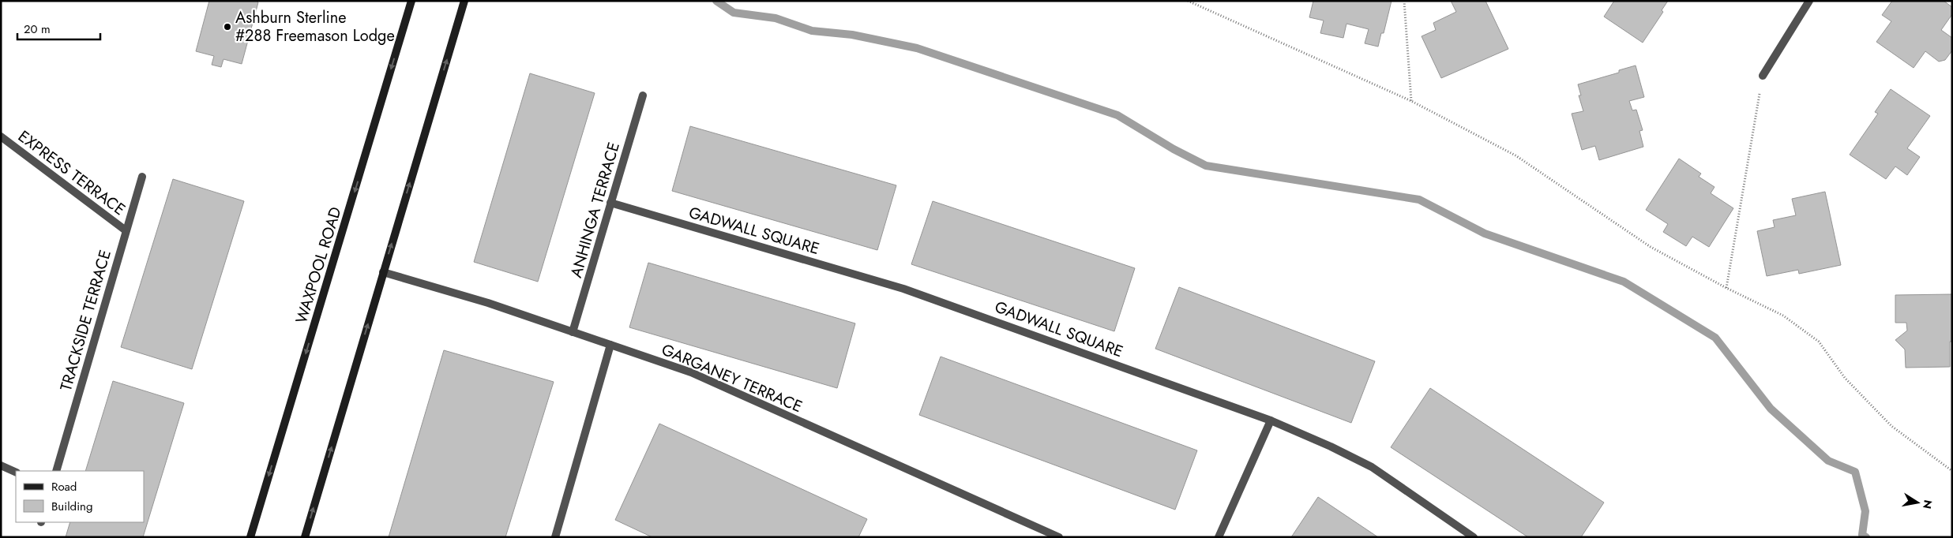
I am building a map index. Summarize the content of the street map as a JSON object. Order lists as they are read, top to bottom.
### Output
{
  "streets": {
    "main road": ["WAXPOOL ROAD"],
    "street": [
      "EXPRESS TERRACE",
      "ANHINGA TERRACE",
      "GADWALL SQUARE",
      "TRACKSIDE TERRACE",
      "GARGANEY TERRACE"
    ]
  },
  "crossings": [
    ["EXPRESS TERRACE", "TRACKSIDE TERRACE"],
    ["ANHINGA TERRACE", "GADWALL SQUARE"],
    ["ANHINGA TERRACE", "GARGANEY TERRACE"]
  ],
  "places": ["Ashburn Sterline #288 Freemason Lodge"],
  "legend": ["Road", "Building"],
  "scale_bar": "20 m",
  "north": "right"
}
